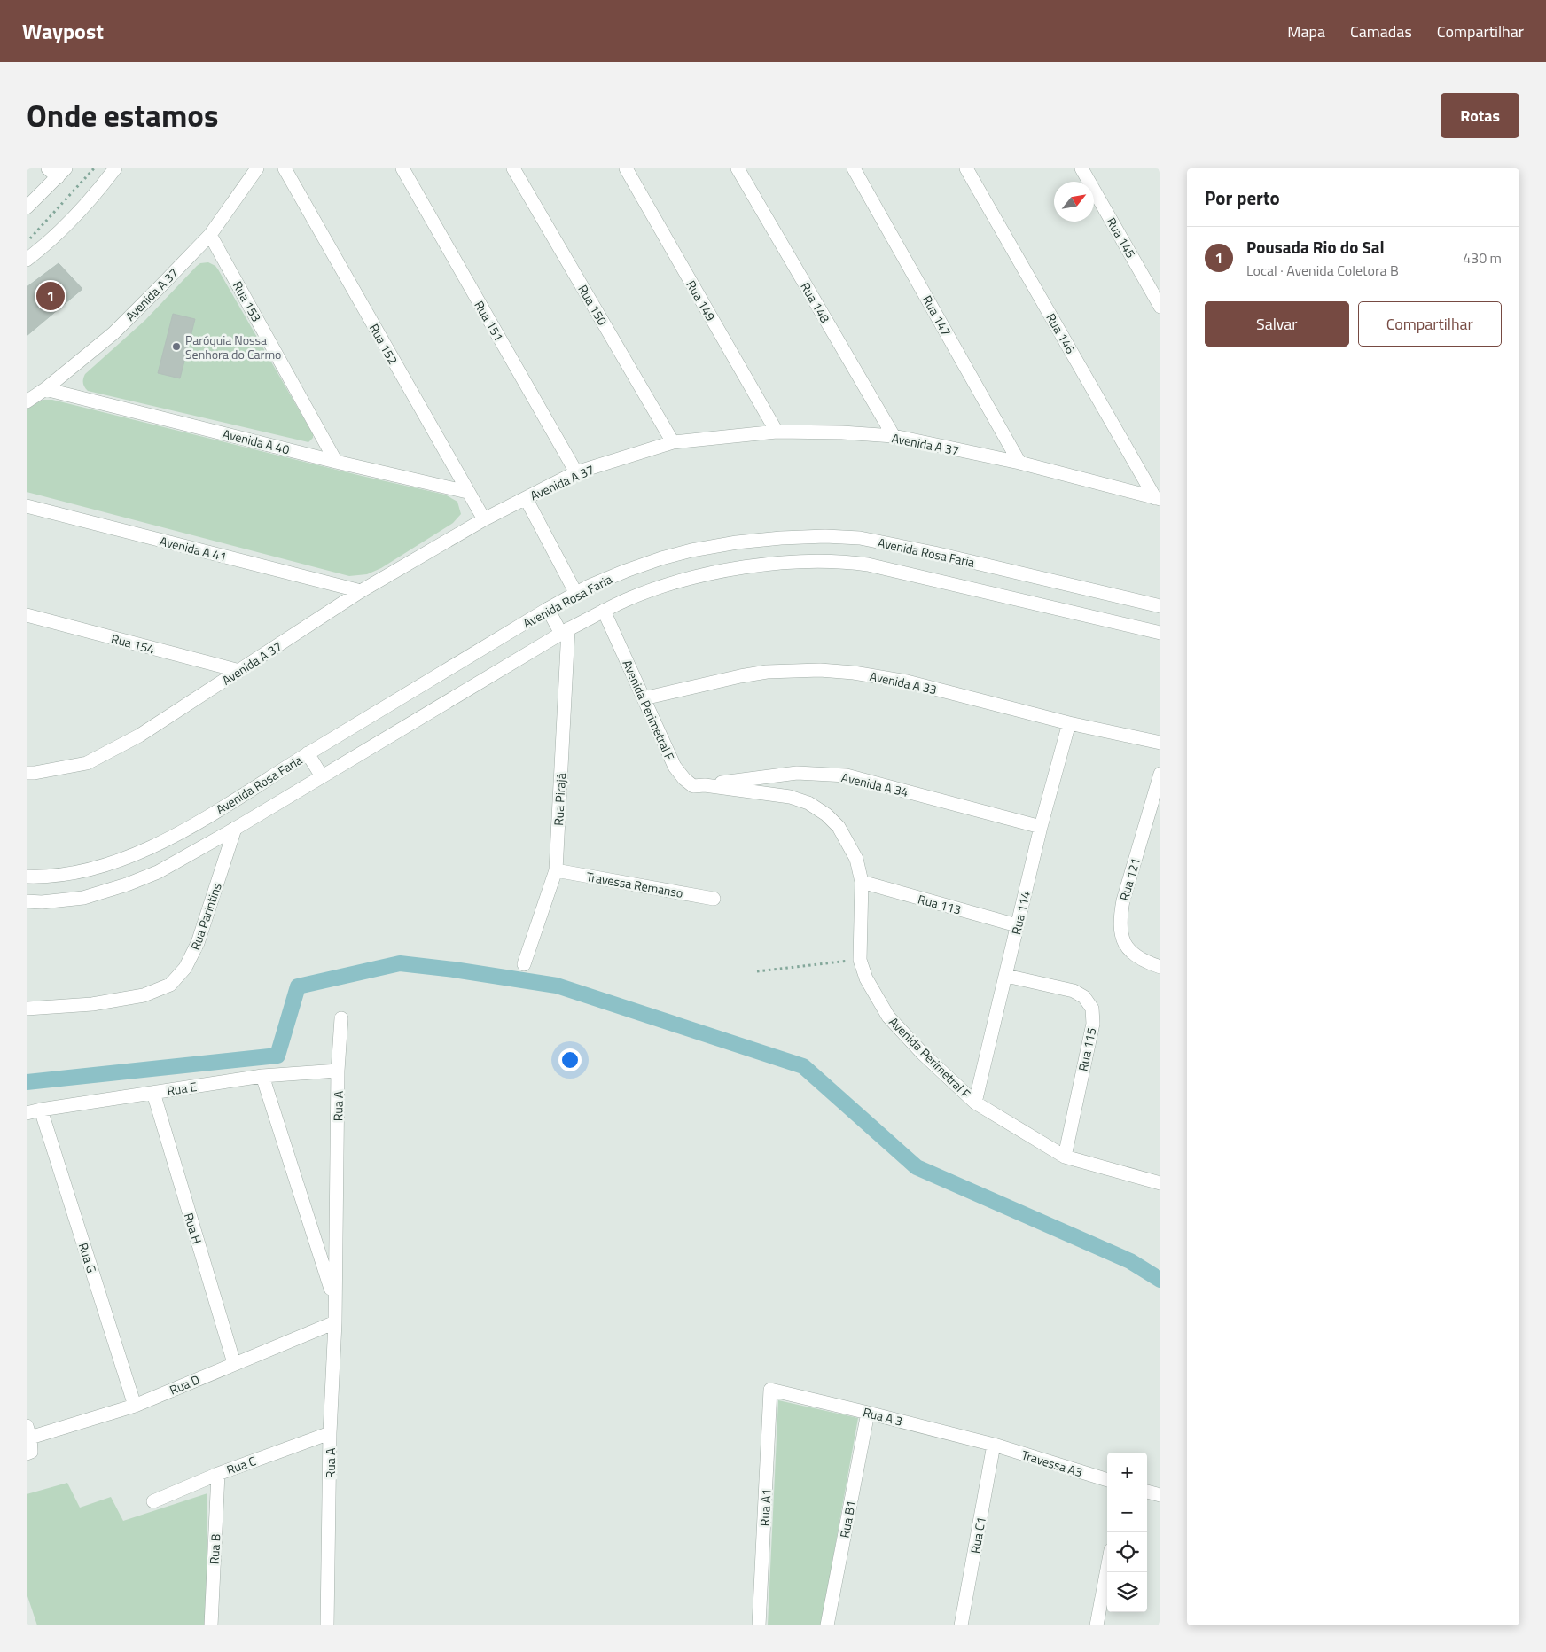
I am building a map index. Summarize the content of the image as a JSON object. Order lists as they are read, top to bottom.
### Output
{
  "streets": {
    "street": [
      "Rua 145",
      "Avenida A 37",
      "Rua 149",
      "Rua 153",
      "Rua 148",
      "Rua 150",
      "Rua 147",
      "Rua 151",
      "Rua 146",
      "Rua 152",
      "Avenida A 40",
      "Avenida A 41",
      "Avenida Rosa Faria",
      "Rua 154",
      "Avenida A 33",
      "Avenida Perimetral F",
      "Avenida A 34",
      "Rua Pirajá",
      "Rua 121",
      "Travessa Remanso",
      "Rua 113",
      "Rua 114",
      "Rua Parintins",
      "Rua 115",
      "Rua E",
      "Rua A",
      "Rua H",
      "Rua G",
      "Rua D",
      "Rua A 3",
      "Travessa A3",
      "Rua C",
      "Rua A1",
      "Rua B1",
      "Rua C1",
      "Rua B"
    ]
  },
  "crossings": [
    ["Avenida A 37", "Rua 149"],
    ["Avenida A 37", "Rua 153"],
    ["Avenida A 37", "Rua 148"],
    ["Avenida A 37", "Rua 150"],
    ["Avenida A 37", "Rua 147"],
    ["Avenida A 37", "Rua 151"],
    ["Avenida A 37", "Rua 146"],
    ["Avenida A 37", "Rua 152"],
    ["Avenida A 37", "Avenida A 40"],
    ["Avenida A 37", "Avenida A 41"],
    ["Avenida A 37", "Rua 154"],
    ["Rua 153", "Avenida A 40"],
    ["Rua 152", "Avenida A 40"],
    ["Avenida Rosa Faria", "Avenida Perimetral F"],
    ["Avenida Rosa Faria", "Rua Pirajá"],
    ["Avenida Rosa Faria", "Rua Parintins"],
    ["Avenida A 33", "Avenida Perimetral F"],
    ["Avenida A 33", "Rua 114"],
    ["Avenida Perimetral F", "Avenida A 34"],
    ["Avenida Perimetral F", "Rua 113"],
    ["Avenida Perimetral F", "Rua 114"],
    ["Avenida Perimetral F", "Rua 115"],
    ["Avenida A 34", "Rua 114"],
    ["Rua Pirajá", "Travessa Remanso"],
    ["Rua 113", "Rua 114"],
    ["Rua 114", "Rua 115"],
    ["Rua E", "Rua A"],
    ["Rua E", "Rua H"],
    ["Rua E", "Rua G"],
    ["Rua A", "Rua D"],
    ["Rua A", "Rua C"],
    ["Rua H", "Rua D"],
    ["Rua G", "Rua D"],
    ["Rua A 3", "Travessa A3"],
    ["Rua A 3", "Rua A1"],
    ["Rua A 3", "Rua B1"],
    ["Rua A 3", "Rua C1"],
    ["Travessa A3", "Rua C1"],
    ["Rua C", "Rua B"]
  ],
  "places": ["Paróquia Nossa Senhora do Carmo"],
  "north": "top right",
  "page": {
    "header": "Waypost",
    "nav": ["Mapa", "Camadas", "Compartilhar"],
    "title": "Onde estamos",
    "buttons": [
      "Rotas",
      ["Salvar", "Compartilhar"]
    ],
    "heading": "Por perto",
    "list": [
      {
        "mark": "1",
        "name": "Pousada Rio do Sal",
        "note": "Local · Avenida Coletora B",
        "value": "430 m"
      }
    ],
    "pins": "1",
    "map_buttons": ["+", "−"]
  }
}
